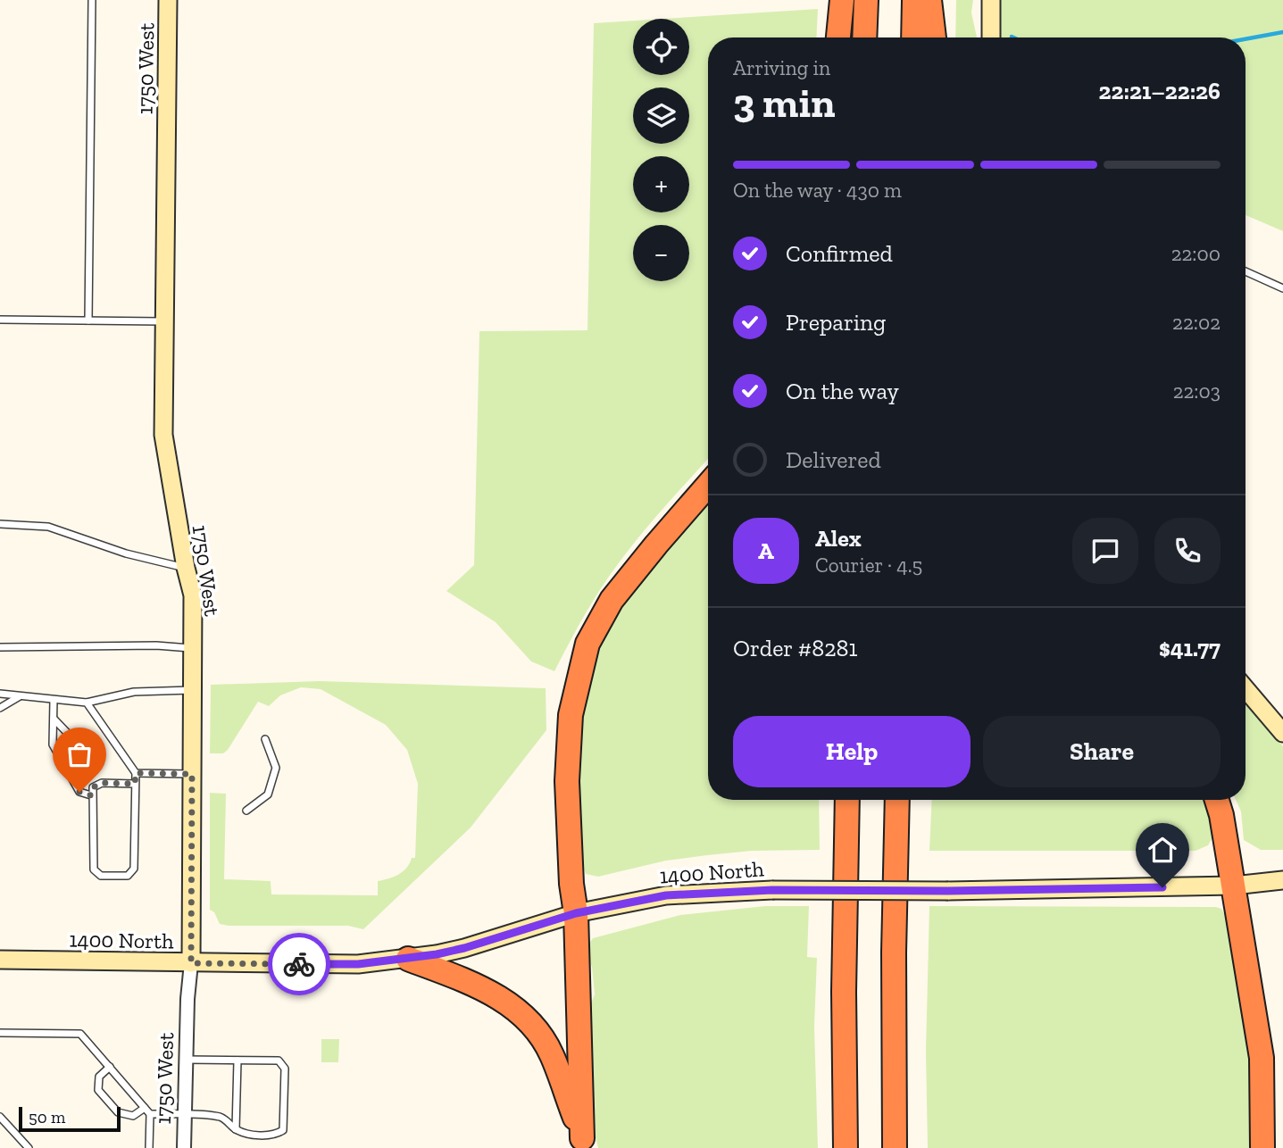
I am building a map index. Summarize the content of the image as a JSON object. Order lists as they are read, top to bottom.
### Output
{
  "streets": {
    "main road": ["1750 West", "1400 North"]
  },
  "crossings": [
    ["1750 West", "1400 North"]
  ],
  "scale_bar": "50 m",
  "page": {
    "map_buttons": ["+", "−"],
    "heading": ["3 min", "Arriving in", "22:21–22:26"],
    "panel": [
      "Alex",
      "Courier · 4.5",
      "Order #8281",
      "$41.77"
    ],
    "bar": "On the way · 430 m",
    "list": [
      ["Confirmed", "22:00"],
      ["Preparing", "22:02"],
      ["On the way", "22:03"],
      "Delivered"
    ],
    "round": "A",
    "buttons": ["Help", "Share"],
    "scale": "50 m"
  }
}
